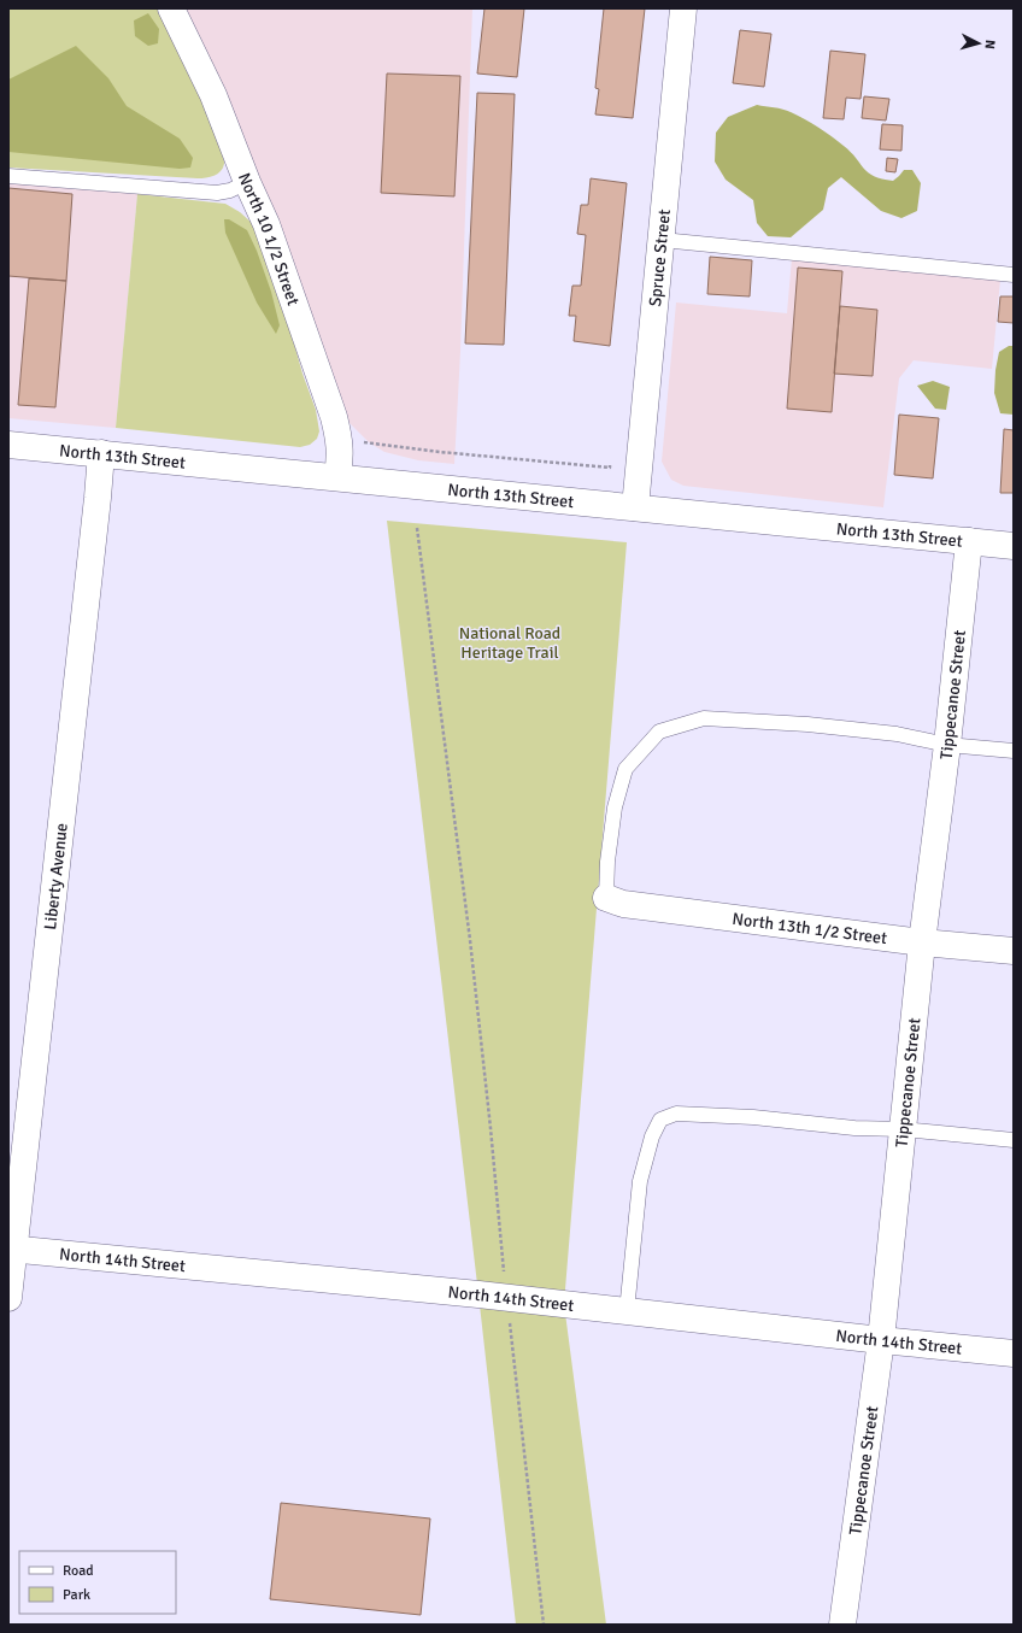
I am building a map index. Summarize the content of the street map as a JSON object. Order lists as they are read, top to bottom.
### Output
{
  "streets": {
    "street": [
      "North 10 1/2 Street",
      "Spruce Street",
      "North 13th Street",
      "Tippecanoe Street",
      "Liberty Avenue",
      "North 13th 1/2 Street",
      "North 14th Street"
    ]
  },
  "crossings": [
    ["North 10 1/2 Street", "North 13th Street"],
    ["Spruce Street", "North 13th Street"],
    ["North 13th Street", "Tippecanoe Street"],
    ["North 13th Street", "Liberty Avenue"],
    ["Tippecanoe Street", "North 13th 1/2 Street"],
    ["Tippecanoe Street", "North 14th Street"],
    ["Liberty Avenue", "North 14th Street"]
  ],
  "parks": ["National Road Heritage Trail"],
  "legend": ["Road", "Park"],
  "north": "right"
}
